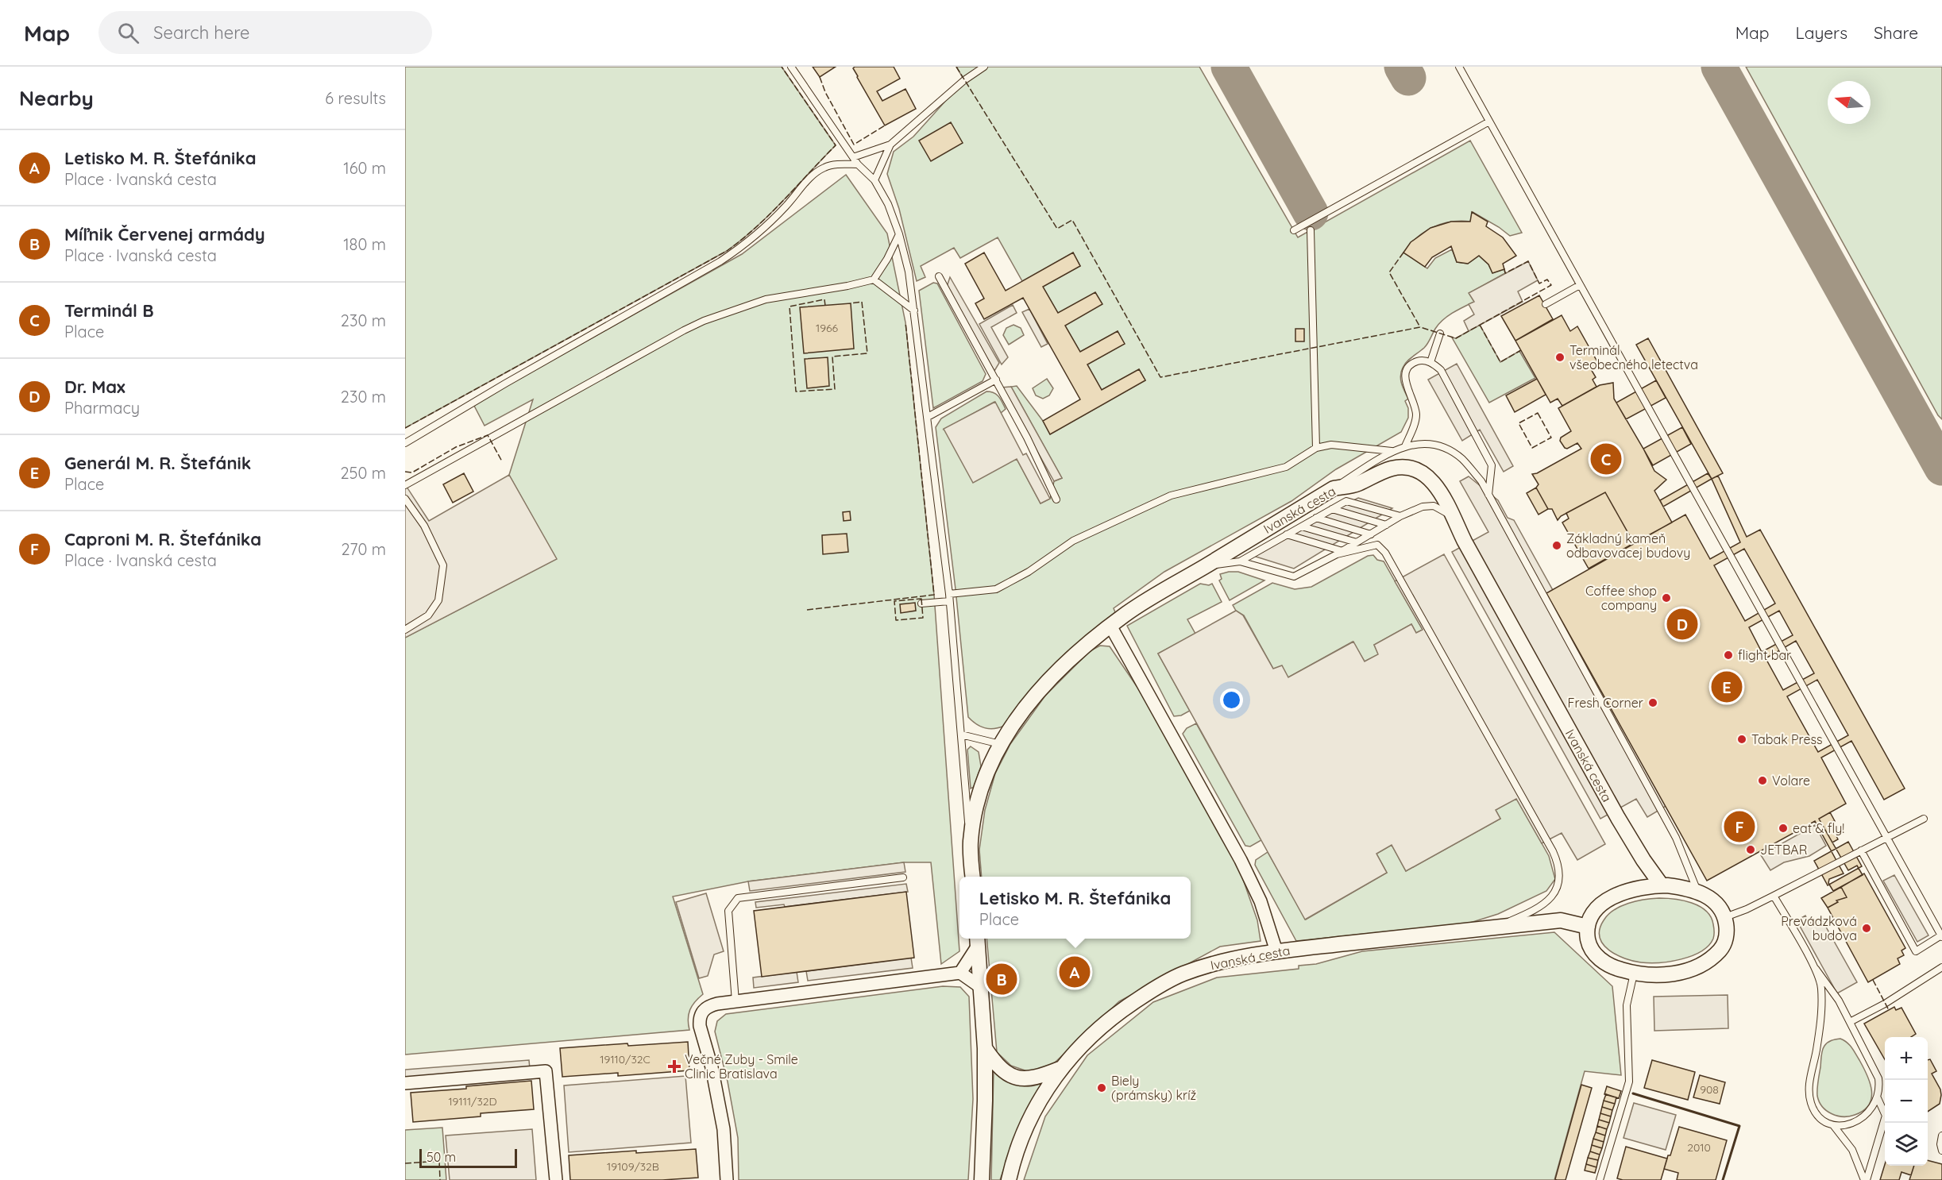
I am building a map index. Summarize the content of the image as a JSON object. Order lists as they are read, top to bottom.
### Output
{
  "streets": {
    "street": ["Ivanská cesta"]
  },
  "places": {
    "other": [
      "Terminál všeobecného letectva",
      "Základný kameň odbavovacej budovy",
      "Coffee shop company",
      "flight bar",
      "Fresh Corner",
      "Tabak Press",
      "Volare",
      "eat & fly!",
      "JETBAR",
      "Prevádzková budova",
      "Biely (prámsky) kríž"
    ],
    "health": ["Večné Zuby - Smile Clinic Bratislava"]
  },
  "house_numbers": [
    "1966",
    "19110/32C",
    "908",
    "19111/32D",
    "2010",
    "19109/32B"
  ],
  "scale_bar": "50 m",
  "north": "left",
  "page": {
    "header": "Map",
    "search": "Search here",
    "nav": ["Map", "Layers", "Share"],
    "heading": ["Nearby", "6 results"],
    "list": [
      {
        "mark": "A",
        "name": "Letisko M. R. Štefánika",
        "note": "Place · Ivanská cesta",
        "value": "160 m"
      },
      {
        "mark": "B",
        "name": "Míľnik Červenej armády",
        "note": "Place · Ivanská cesta",
        "value": "180 m"
      },
      {
        "mark": "C",
        "name": "Terminál B",
        "note": "Place",
        "value": "230 m"
      },
      {
        "mark": "D",
        "name": "Dr. Max",
        "note": "Pharmacy",
        "value": "230 m"
      },
      {
        "mark": "E",
        "name": "Generál M. R. Štefánik",
        "note": "Place",
        "value": "250 m"
      },
      {
        "mark": "F",
        "name": "Caproni M. R. Štefánika",
        "note": "Place · Ivanská cesta",
        "value": "270 m"
      }
    ],
    "pins": [
      "C",
      "D",
      "E",
      "F",
      "A",
      "B"
    ],
    "popup": ["Letisko M. R. Štefánika", "Place"],
    "map_buttons": ["+", "−"],
    "scale": "50 m"
  }
}
